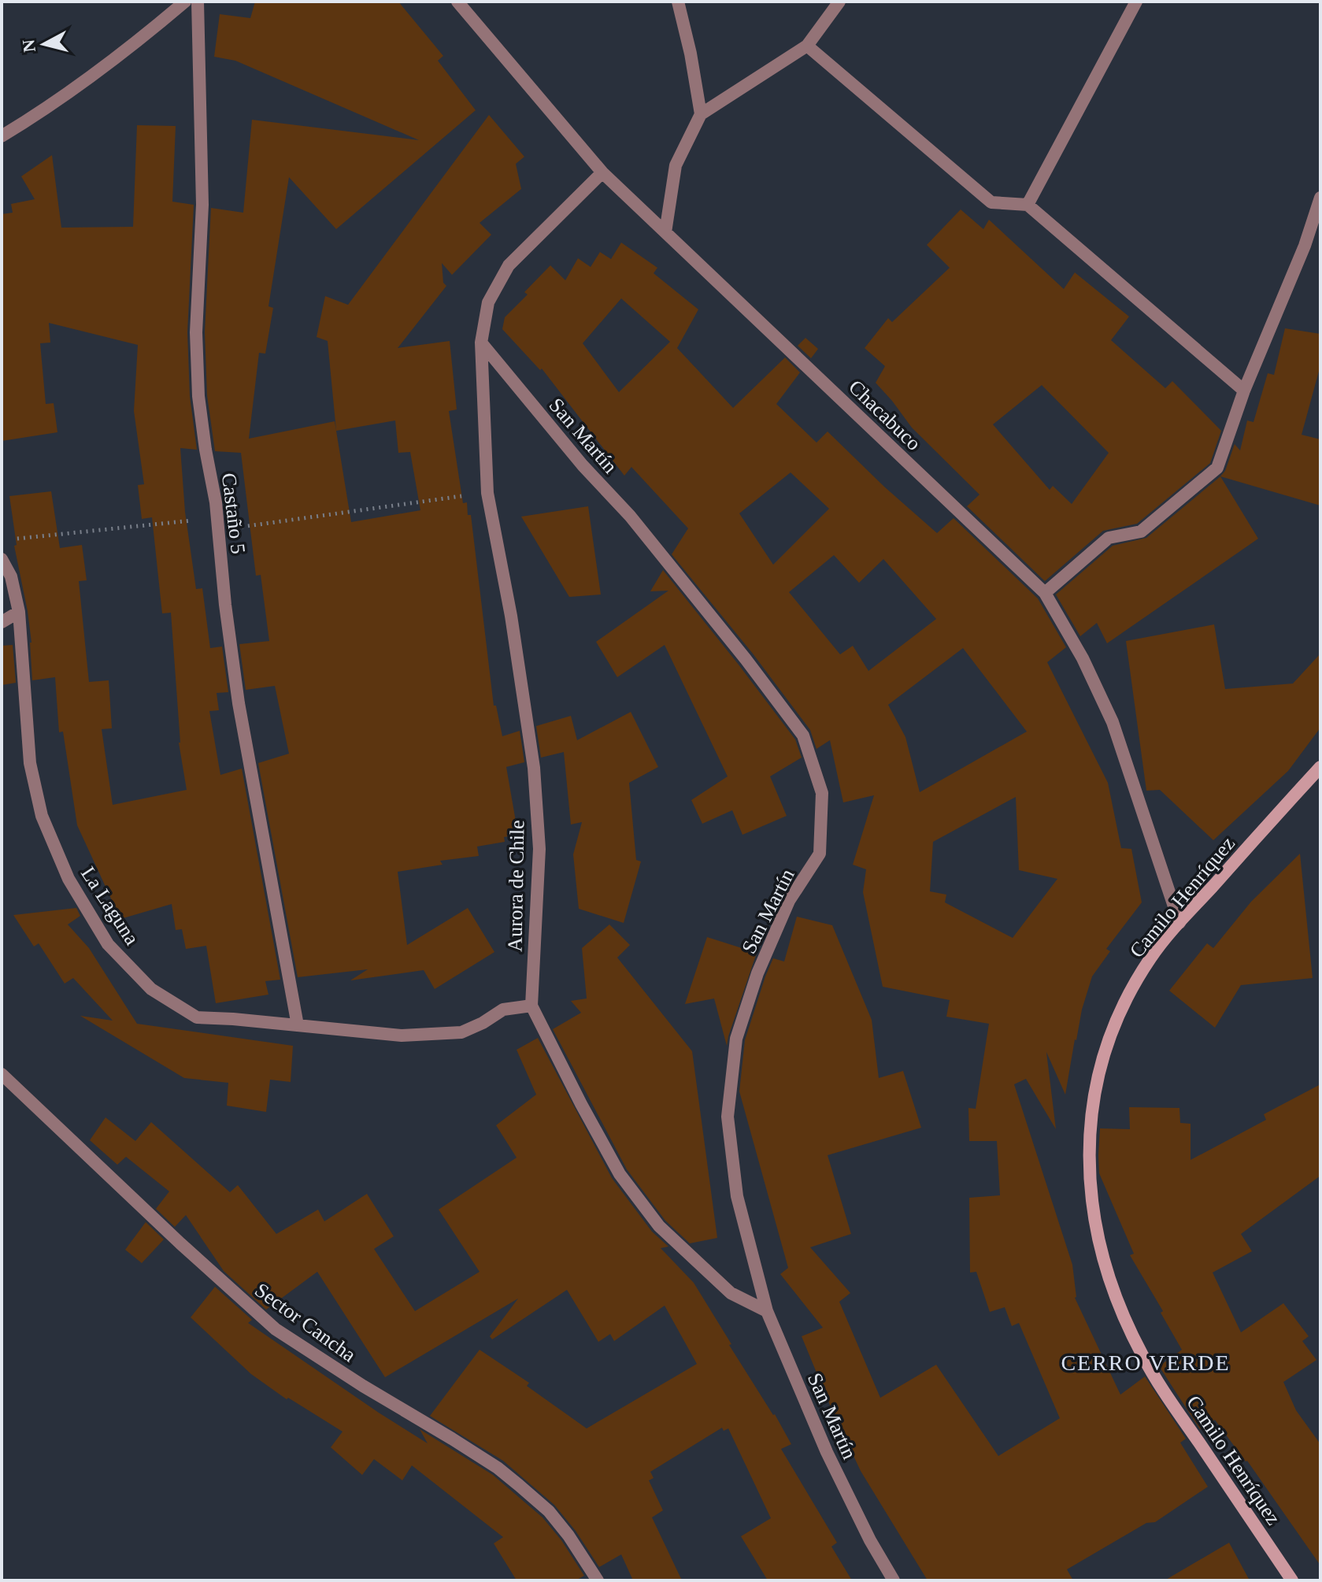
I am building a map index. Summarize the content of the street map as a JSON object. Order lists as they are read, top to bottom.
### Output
{
  "streets": {
    "street": [
      "Chacabuco",
      "San Martín",
      "Castaño 5",
      "Aurora de Chile",
      "Camilo Henríquez",
      "La Laguna",
      "Sector Cancha"
    ]
  },
  "crossings": [
    ["Chacabuco", "Aurora de Chile"],
    ["Chacabuco", "Camilo Henríquez"],
    ["San Martín", "Aurora de Chile"],
    ["Castaño 5", "La Laguna"],
    ["Aurora de Chile", "La Laguna"]
  ],
  "districts": ["CERRO VERDE"],
  "north": "left"
}
